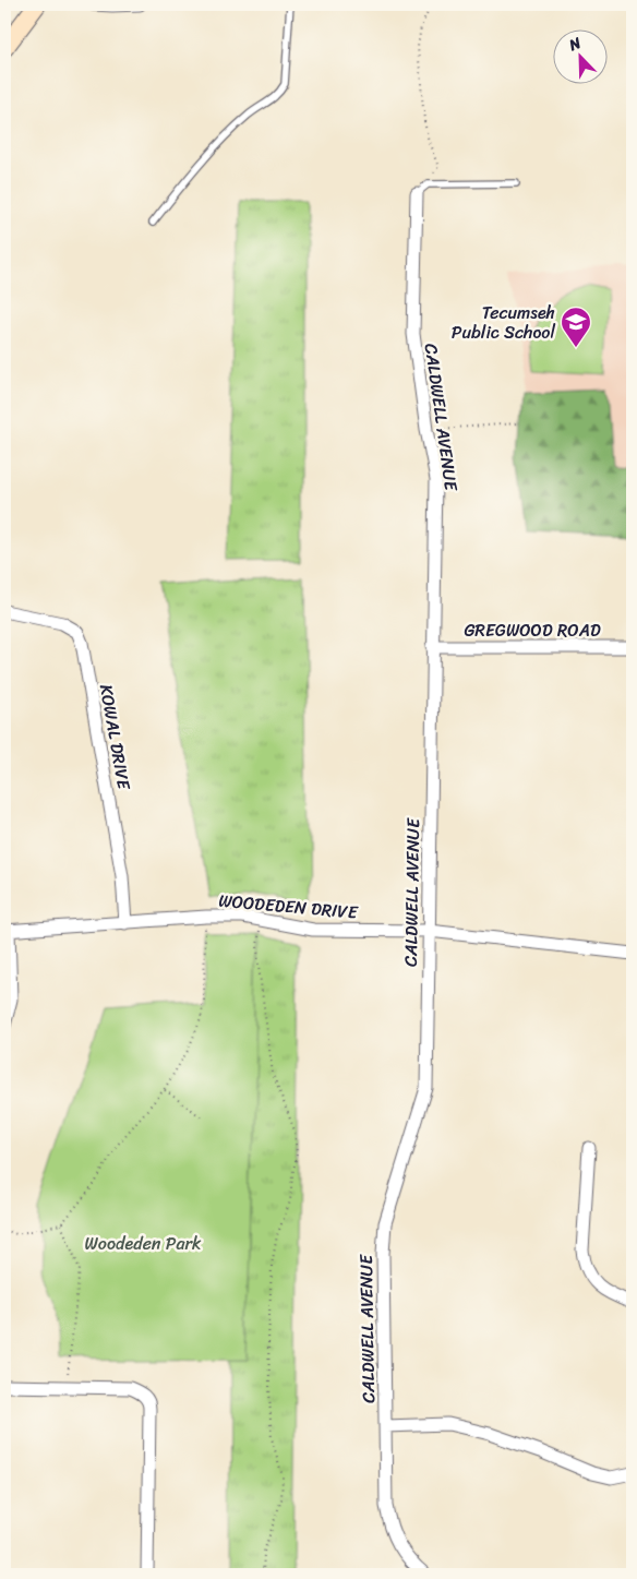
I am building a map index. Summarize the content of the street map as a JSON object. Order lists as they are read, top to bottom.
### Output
{
  "streets": {
    "street": [
      "CALDWELL AVENUE",
      "GREGWOOD ROAD",
      "KOWAL DRIVE",
      "WOODEDEN DRIVE"
    ]
  },
  "crossings": [
    ["CALDWELL AVENUE", "GREGWOOD ROAD"],
    ["CALDWELL AVENUE", "WOODEDEN DRIVE"],
    ["KOWAL DRIVE", "WOODEDEN DRIVE"]
  ],
  "parks": ["Woodeden Park"],
  "places": {
    "school or university": ["Tecumseh Public School"]
  },
  "north": "top left"
}
